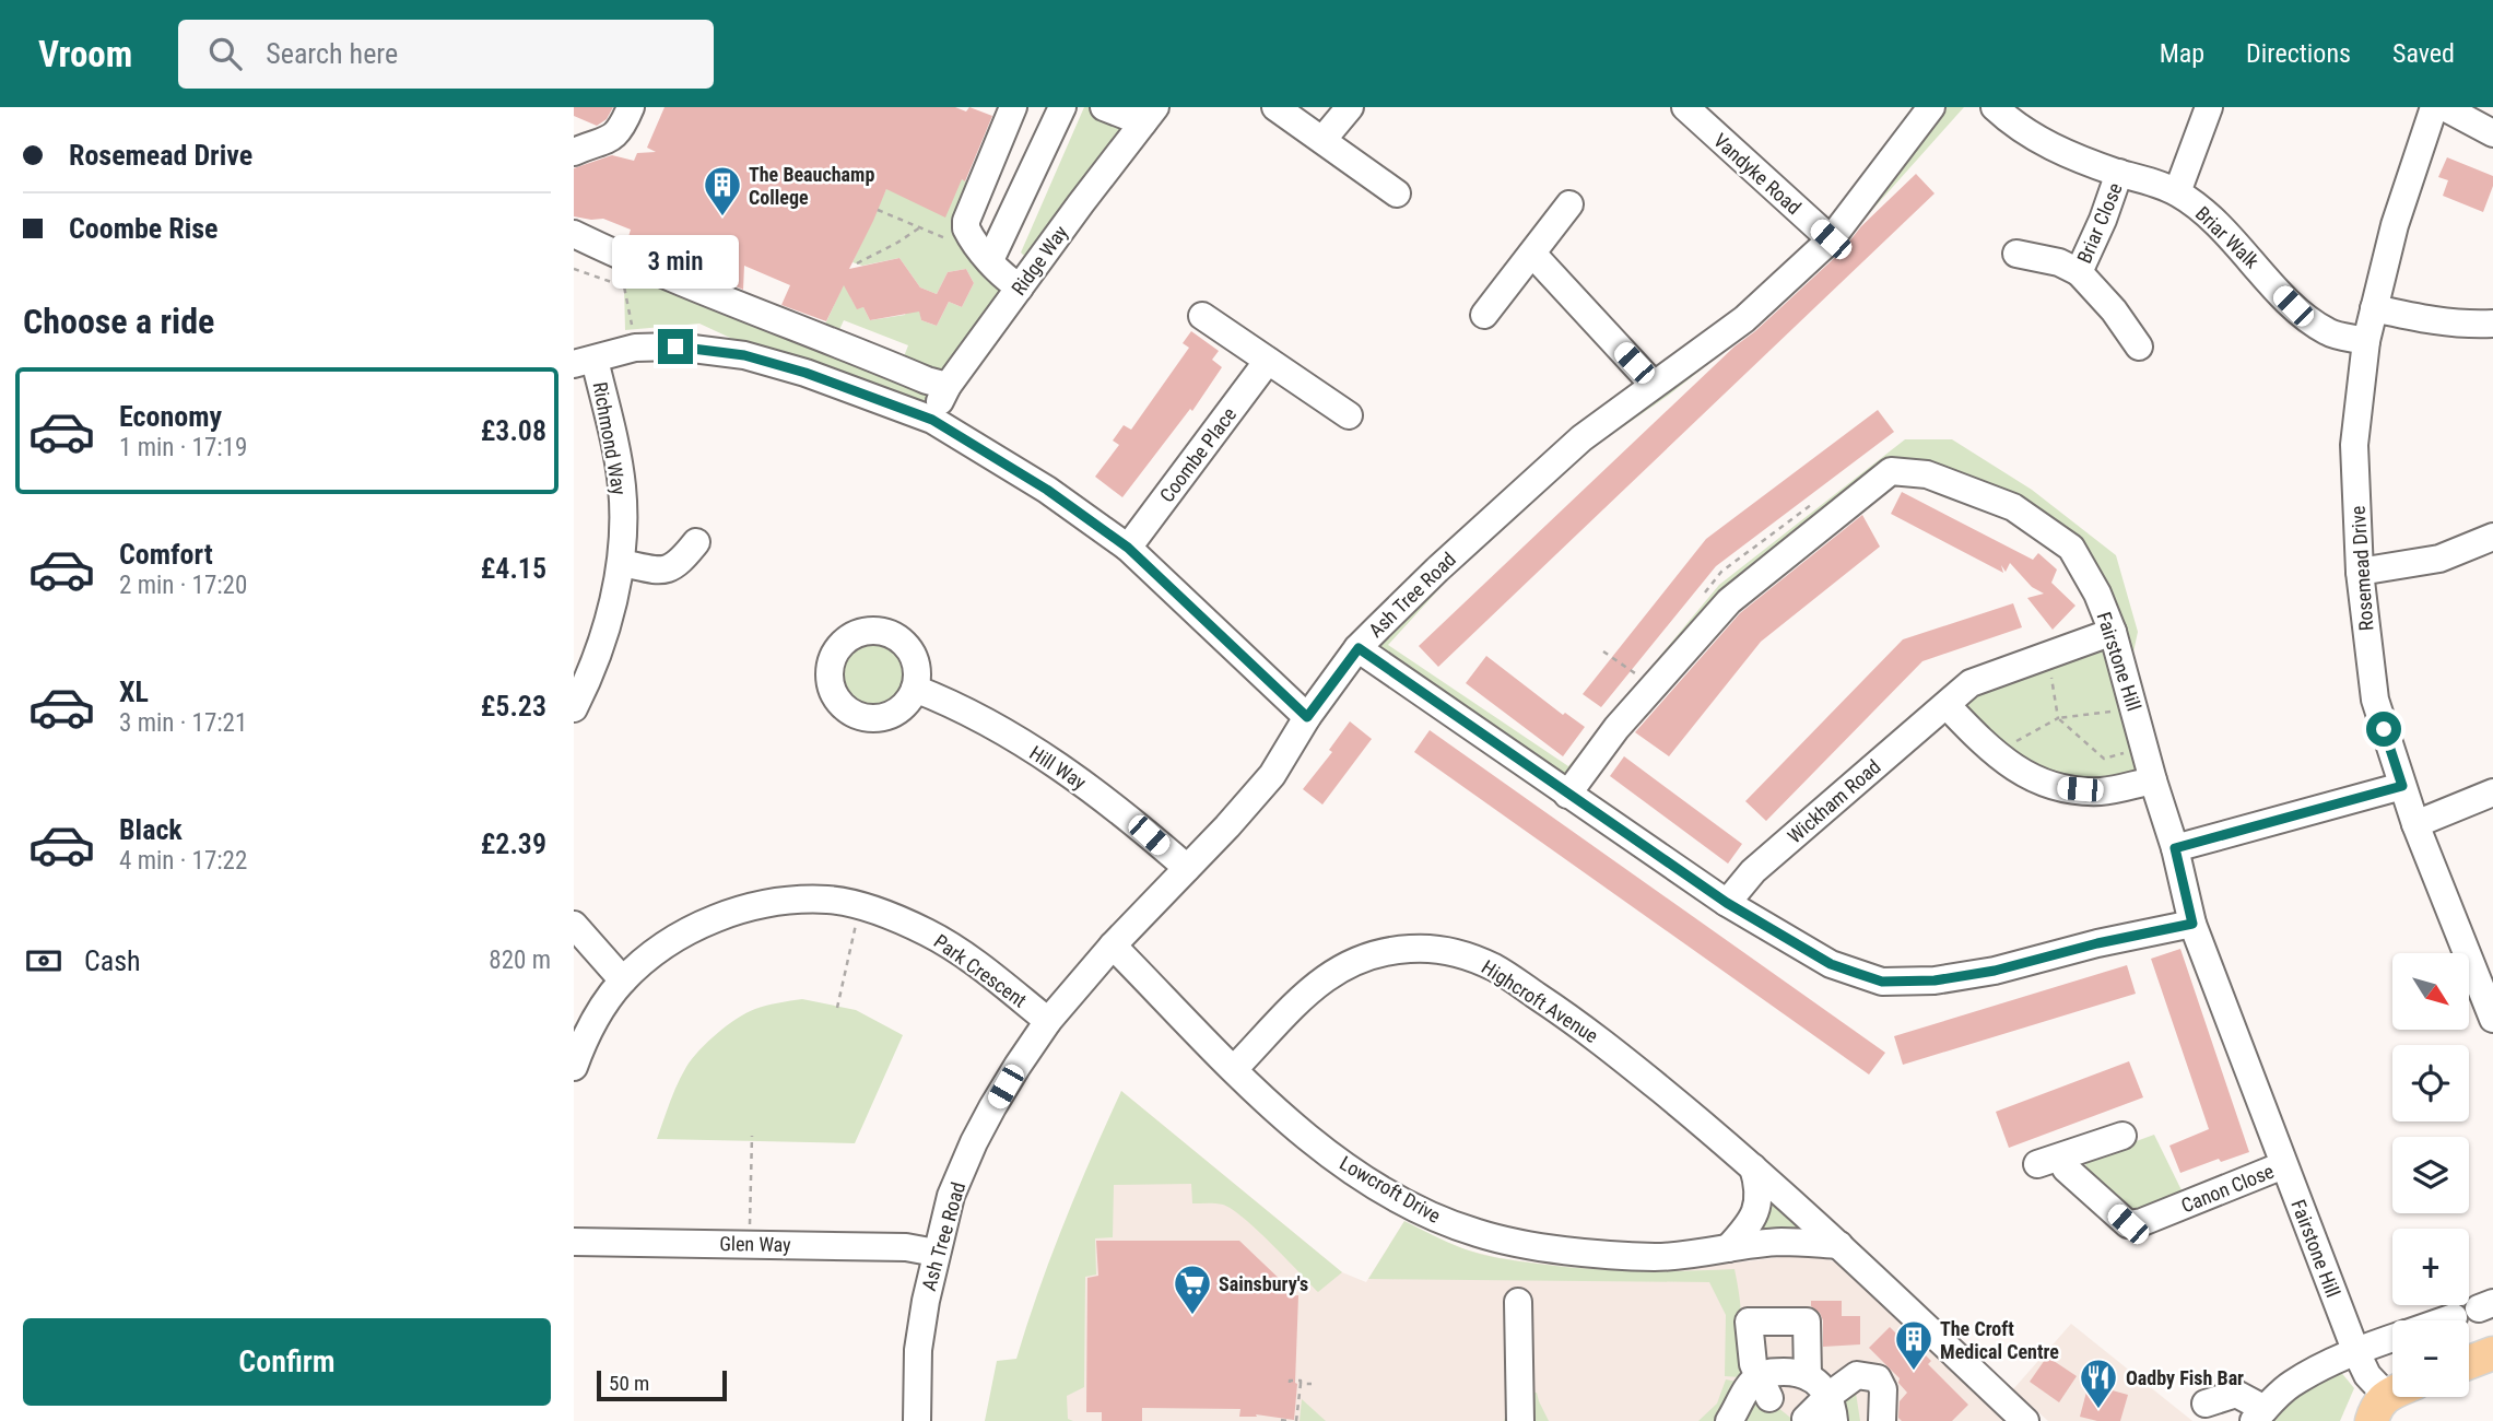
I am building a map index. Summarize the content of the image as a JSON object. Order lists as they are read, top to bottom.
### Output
{
  "streets": {
    "street": [
      "Vandyke Road",
      "Briar Close",
      "Briar Walk",
      "Ridge Way",
      "Richmond Way",
      "Coombe Place",
      "Rosemead Drive",
      "Ash Tree Road",
      "Fairstone Hill",
      "Hill Way",
      "Wickham Road",
      "Park Crescent",
      "Highcroft Avenue",
      "Canon Close",
      "Lowcroft Drive",
      "Glen Way"
    ]
  },
  "crossings": [
    ["Vandyke Road", "Ash Tree Road"],
    ["Briar Close", "Briar Walk"],
    ["Briar Walk", "Rosemead Drive"],
    ["Ash Tree Road", "Hill Way"],
    ["Ash Tree Road", "Park Crescent"],
    ["Ash Tree Road", "Lowcroft Drive"],
    ["Ash Tree Road", "Glen Way"],
    ["Fairstone Hill", "Wickham Road"],
    ["Fairstone Hill", "Canon Close"],
    ["Highcroft Avenue", "Lowcroft Drive"]
  ],
  "places": {
    "building": ["The Beauchamp College", "The Croft Medical Centre"],
    "supermarket": ["Sainsbury's"],
    "restaurant": ["Oadby Fish Bar"]
  },
  "scale_bar": "50 m",
  "north": "bottom right",
  "page": {
    "header": "Vroom",
    "search": "Search here",
    "nav": ["Map", "Directions", "Saved"],
    "banner": ["Rosemead Drive", "Coombe Rise"],
    "bubble": "3 min",
    "heading": "Choose a ride",
    "list": [
      {
        "name": "Economy",
        "note": "1 min · 17:19",
        "value": "£3.08"
      },
      {
        "name": "Comfort",
        "note": "2 min · 17:20",
        "value": "£4.15"
      },
      {
        "name": "XL",
        "note": "3 min · 17:21",
        "value": "£5.23"
      },
      {
        "name": "Black",
        "note": "4 min · 17:22",
        "value": "£2.39"
      }
    ],
    "pay": ["Cash", "820 m"],
    "map_buttons": ["+", "−"],
    "buttons": "Confirm",
    "scale": "50 m"
  }
}
